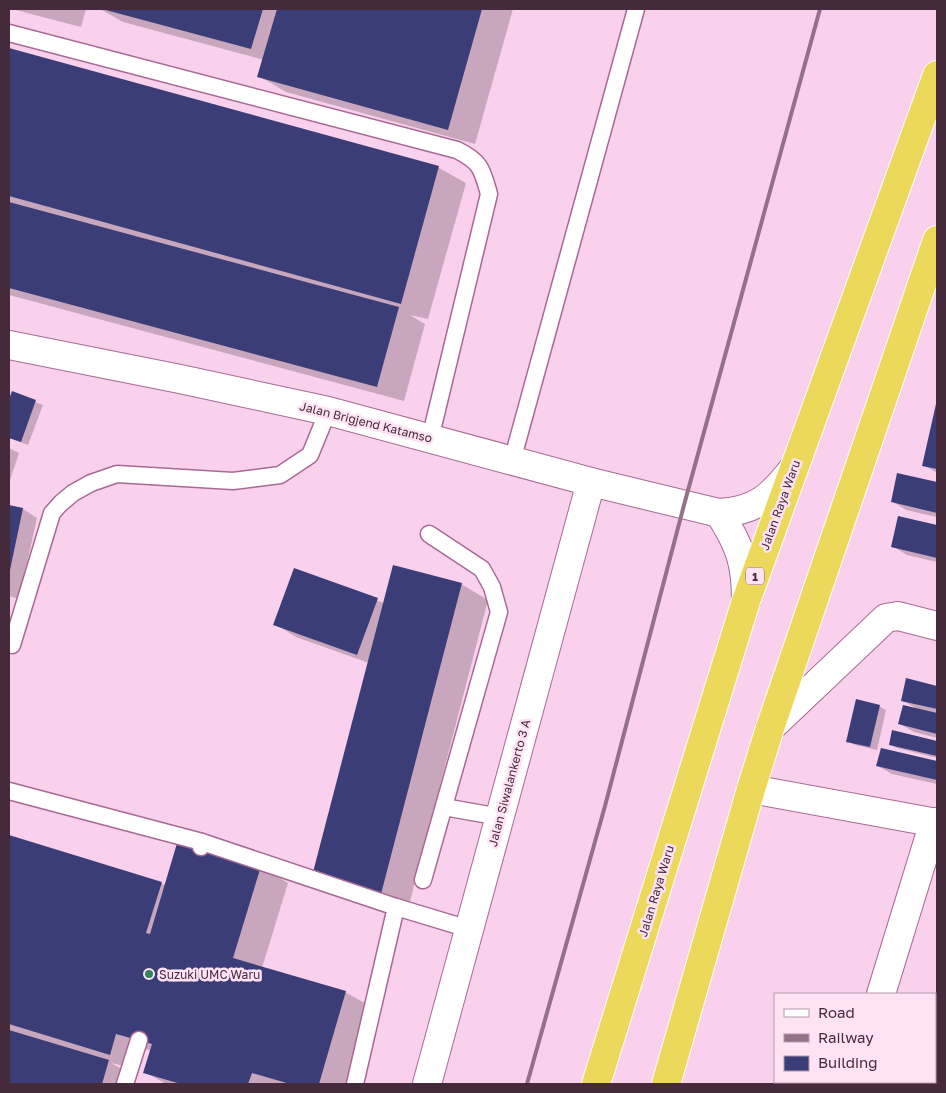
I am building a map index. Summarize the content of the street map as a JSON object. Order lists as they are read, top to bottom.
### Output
{
  "streets": {
    "highway": ["Jalan Raya Waru", "1"],
    "street": ["Jalan Brigjend Katamso", "Jalan Siwalankerto 3 A"]
  },
  "crossings": [
    ["Jalan Brigjend Katamso", "Jalan Raya Waru"],
    ["Jalan Brigjend Katamso", "Jalan Siwalankerto 3 A"]
  ],
  "places": ["Suzuki UMC Waru"],
  "legend": ["Road", "Railway", "Building"]
}
